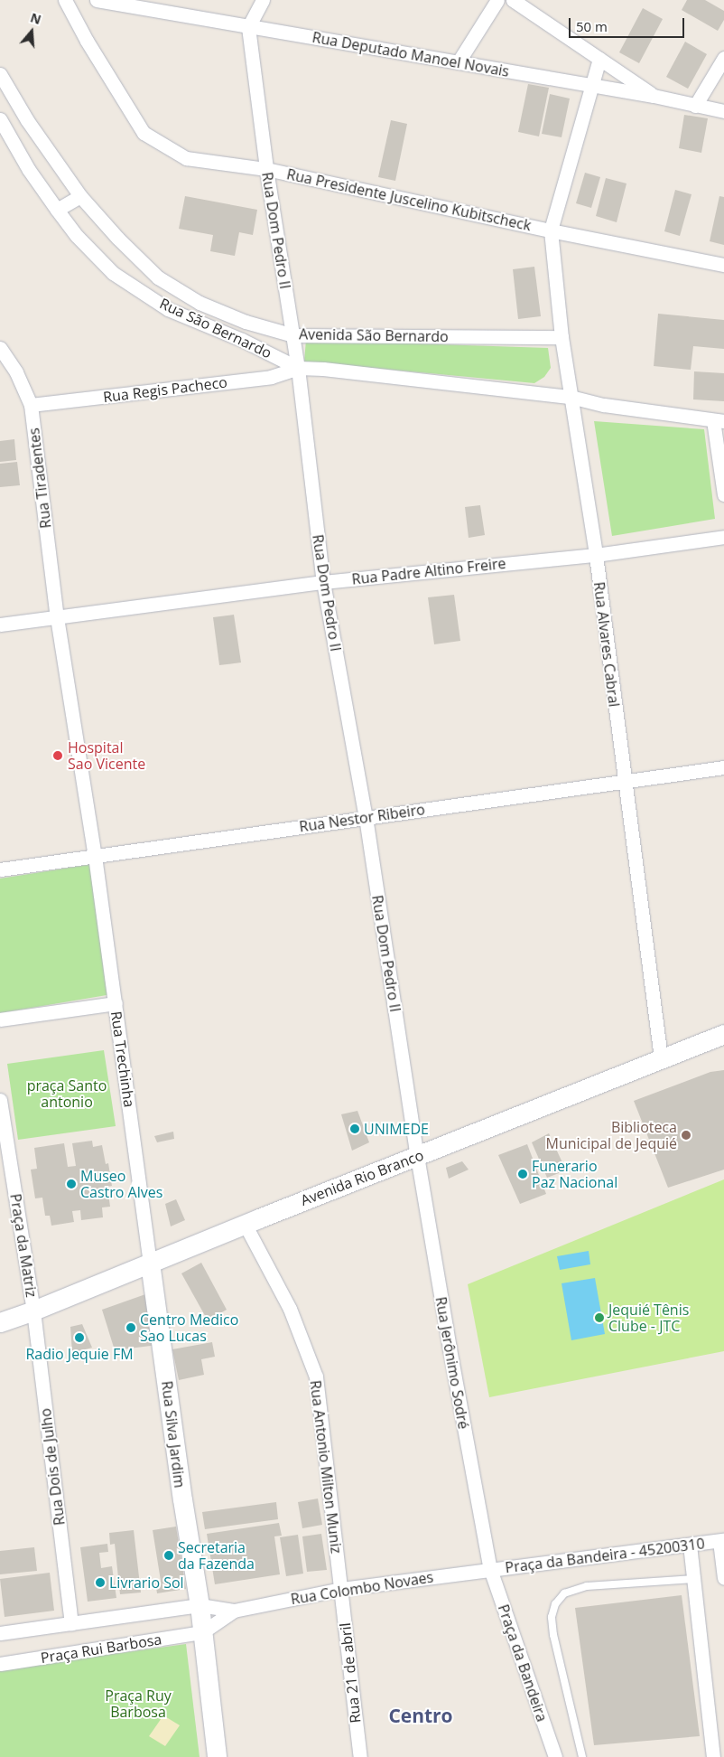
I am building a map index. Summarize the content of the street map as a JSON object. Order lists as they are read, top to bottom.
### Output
{
  "streets": {
    "main road": ["Avenida Rio Branco", "Rua Silva Jardim"],
    "street": [
      "Rua Deputado Manoel Novais",
      "Rua Presidente Juscelino Kubitscheck",
      "Rua Dom Pedro II",
      "Rua São Bernardo",
      "Avenida São Bernardo",
      "Rua Regis Pacheco",
      "Rua Tiradentes",
      "Rua Padre Altino Freire",
      "Rua Alvares Cabral",
      "Rua Nestor Ribeiro",
      "Rua Trechinha",
      "Praça da Matriz",
      "Rua Jerônimo Sodré",
      "Rua Dois de Julho",
      "Rua Antonio Milton Muniz",
      "Praça da Bandeira - 45200310",
      "Rua Colombo Novaes",
      "Praça Rui Barbosa",
      "Praça da Bandeira",
      "Rua 21 de abril"
    ]
  },
  "crossings": [
    ["Rua Deputado Manoel Novais", "Rua Dom Pedro II"],
    ["Rua Presidente Juscelino Kubitscheck", "Rua Dom Pedro II"],
    ["Rua Presidente Juscelino Kubitscheck", "Rua Alvares Cabral"],
    ["Rua Dom Pedro II", "Rua São Bernardo"],
    ["Rua Dom Pedro II", "Avenida São Bernardo"],
    ["Rua Dom Pedro II", "Rua Regis Pacheco"],
    ["Rua Dom Pedro II", "Rua Padre Altino Freire"],
    ["Rua Dom Pedro II", "Rua Nestor Ribeiro"],
    ["Rua Dom Pedro II", "Avenida Rio Branco"],
    ["Rua Dom Pedro II", "Rua Jerônimo Sodré"],
    ["Rua São Bernardo", "Rua Regis Pacheco"],
    ["Avenida São Bernardo", "Rua Alvares Cabral"],
    ["Rua Regis Pacheco", "Rua Tiradentes"],
    ["Rua Tiradentes", "Rua Padre Altino Freire"],
    ["Rua Tiradentes", "Rua Nestor Ribeiro"],
    ["Rua Tiradentes", "Rua Trechinha"],
    ["Rua Padre Altino Freire", "Rua Alvares Cabral"],
    ["Rua Alvares Cabral", "Rua Nestor Ribeiro"],
    ["Rua Alvares Cabral", "Avenida Rio Branco"],
    ["Rua Nestor Ribeiro", "Rua Trechinha"],
    ["Rua Trechinha", "Avenida Rio Branco"],
    ["Rua Trechinha", "Rua Silva Jardim"],
    ["Avenida Rio Branco", "Praça da Matriz"],
    ["Avenida Rio Branco", "Rua Jerônimo Sodré"],
    ["Avenida Rio Branco", "Rua Silva Jardim"],
    ["Avenida Rio Branco", "Rua Dois de Julho"],
    ["Avenida Rio Branco", "Rua Antonio Milton Muniz"],
    ["Praça da Matriz", "Rua Dois de Julho"],
    ["Rua Jerônimo Sodré", "Praça da Bandeira - 45200310"],
    ["Rua Jerônimo Sodré", "Rua Colombo Novaes"],
    ["Rua Jerônimo Sodré", "Praça da Bandeira"],
    ["Rua Antonio Milton Muniz", "Rua Colombo Novaes"],
    ["Rua Antonio Milton Muniz", "Rua 21 de abril"],
    ["Praça da Bandeira - 45200310", "Rua Colombo Novaes"],
    ["Praça da Bandeira - 45200310", "Praça da Bandeira"],
    ["Rua Colombo Novaes", "Praça da Bandeira"],
    ["Rua Colombo Novaes", "Rua 21 de abril"]
  ],
  "districts": ["Centro"],
  "parks": ["praça Santo antonio", "Praça Ruy Barbosa"],
  "places": [
    "Hospital Sao Vicente",
    "UNIMEDE",
    "Biblioteca Municipal de Jequié",
    "Funerario Paz Nacional",
    "Museo Castro Alves",
    "Jequié Tênis Clube - JTC",
    "Centro Medico Sao Lucas",
    "Radio Jequie FM",
    "Secretaria da Fazenda",
    "Livrario Sol"
  ],
  "scale_bar": "50 m",
  "north": "top"
}
